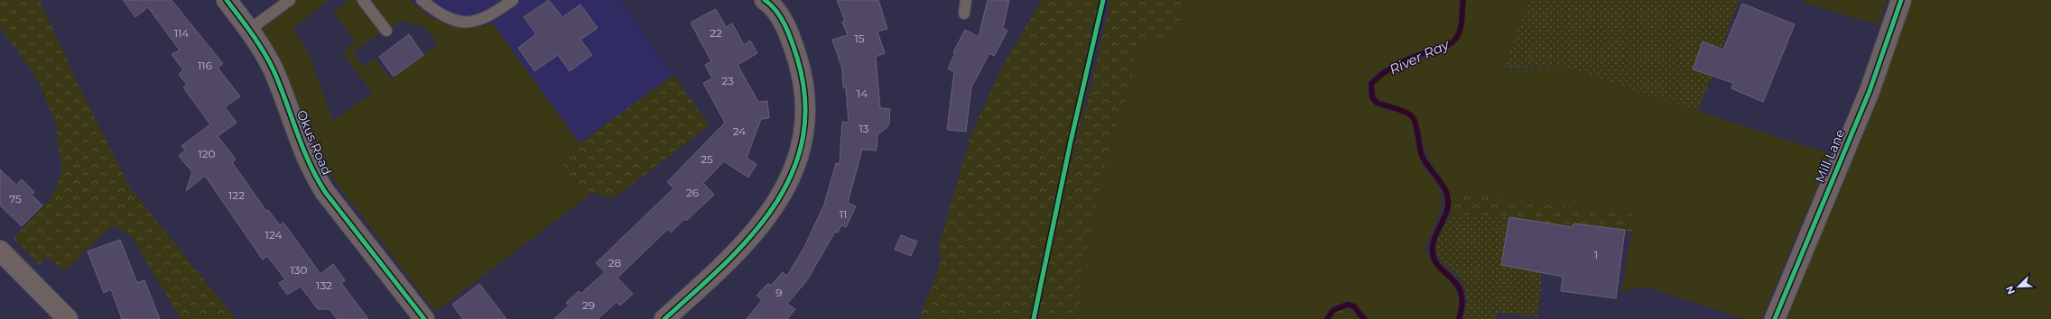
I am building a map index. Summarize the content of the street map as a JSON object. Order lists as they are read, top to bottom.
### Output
{
  "streets": {
    "street": ["Okus Road", "Mill Lane"]
  },
  "water": ["River Ray"],
  "house_numbers": [
    "114",
    "22",
    "15",
    "116",
    "23",
    "14",
    "13",
    "24",
    "120",
    "25",
    "26",
    "122",
    "75",
    "11",
    "124",
    "1",
    "28",
    "130",
    "132",
    "9",
    "29"
  ],
  "north": "bottom left"
}
